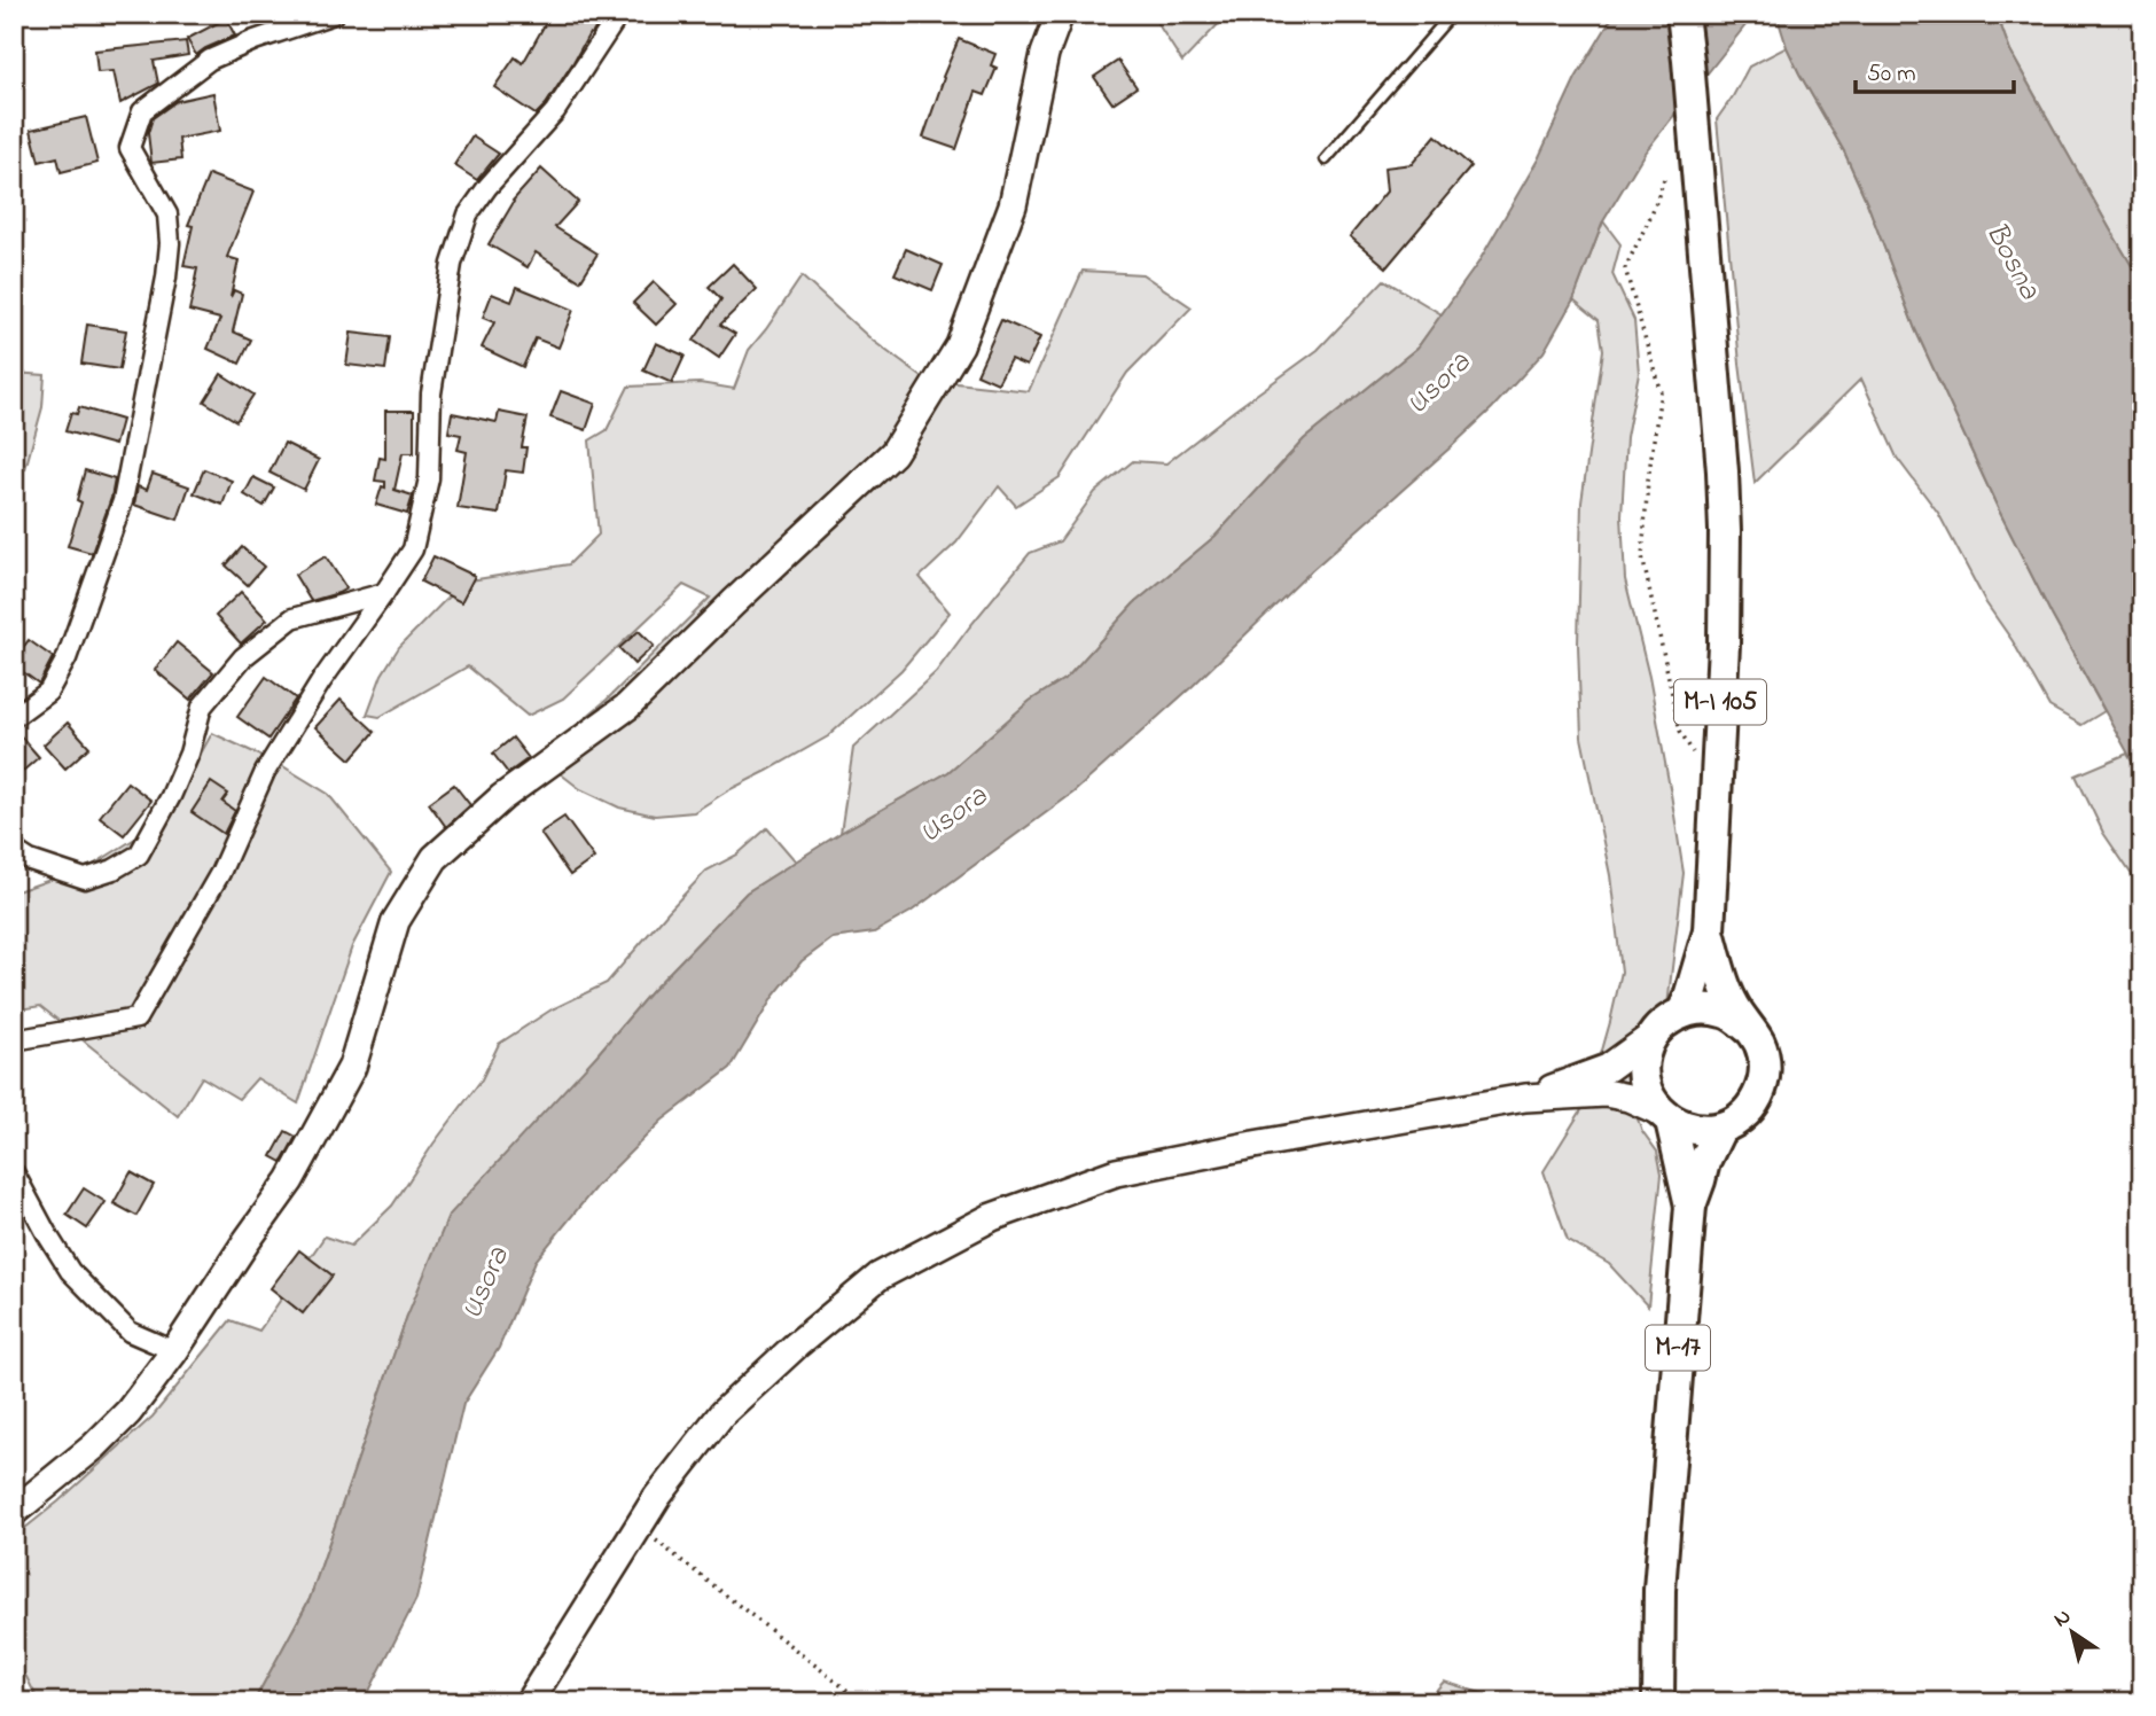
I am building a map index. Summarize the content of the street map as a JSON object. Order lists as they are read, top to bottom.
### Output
{
  "streets": {
    "main road": ["M-I 105", "M-17"]
  },
  "crossings": [
    ["M-I 105", "M-17"]
  ],
  "water": ["Bosna", "Usora"],
  "scale_bar": "50 m",
  "north": "top left"
}
